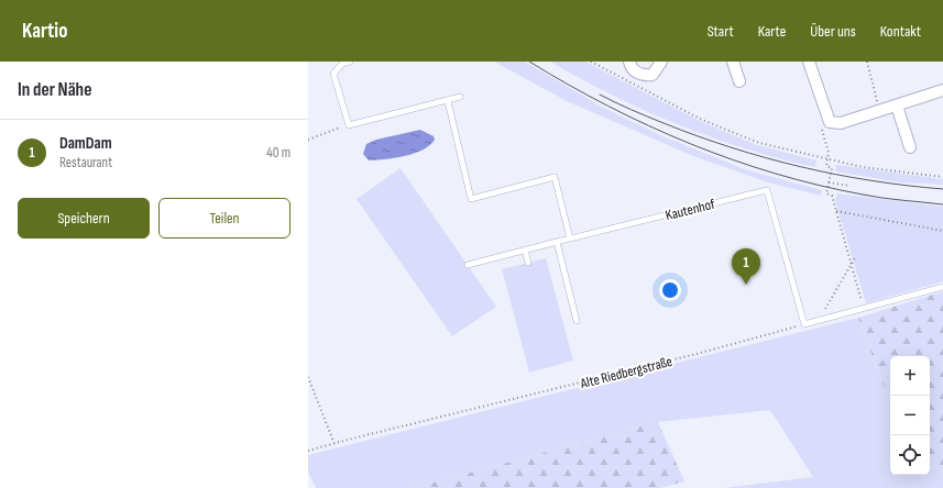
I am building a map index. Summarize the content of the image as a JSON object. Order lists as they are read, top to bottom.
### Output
{
  "streets": {
    "lane": ["Kautenhof"],
    "path": ["Alte Riedbergstraße"]
  },
  "crossings": [
    ["Kautenhof", "Alte Riedbergstraße"]
  ],
  "page": {
    "header": "Kartio",
    "nav": [
      "Start",
      "Karte",
      "Über uns",
      "Kontakt"
    ],
    "heading": "In der Nähe",
    "list": [
      {
        "mark": "1",
        "name": "DamDam",
        "note": "Restaurant",
        "value": "40 m"
      }
    ],
    "buttons": ["Speichern", "Teilen"],
    "pins": "1",
    "map_buttons": ["+", "−"]
  }
}
